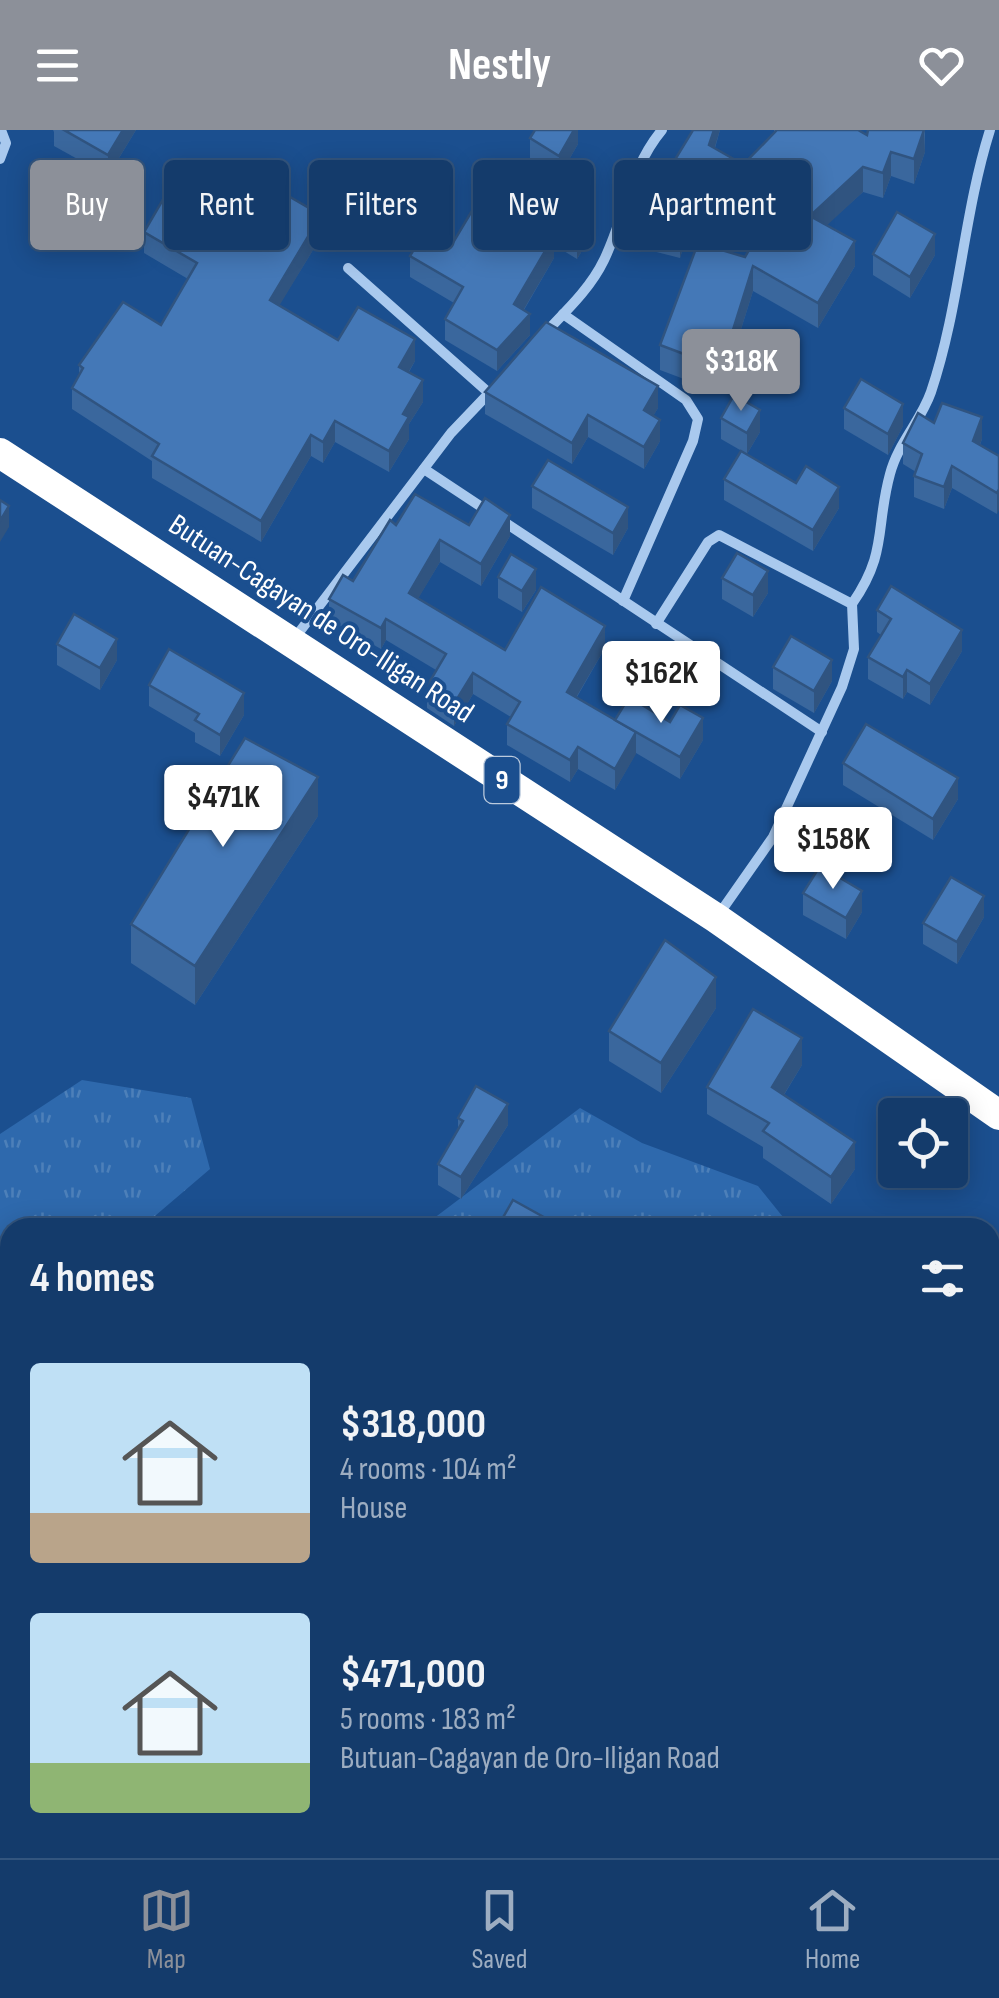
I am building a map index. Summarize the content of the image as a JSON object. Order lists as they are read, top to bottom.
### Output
{
  "streets": {
    "highway": ["Butuan-Cagayan de Oro-Iligan Road", "9"]
  },
  "page": {
    "header": "Nestly",
    "chip": [
      "Buy",
      "Rent",
      "Filters",
      "New",
      "Apartment"
    ],
    "price": [
      "$318K",
      "$162K",
      "$471K",
      "$158K"
    ],
    "heading": "4 homes",
    "list": [
      {
        "name": "$318,000",
        "note": "4 rooms · 104 m² · House"
      },
      {
        "name": "$471,000",
        "note": "5 rooms · 183 m² · Butuan-Cagayan de Oro-Iligan Road"
      }
    ],
    "tabs": ["Map", "Saved", "Home"]
  }
}
